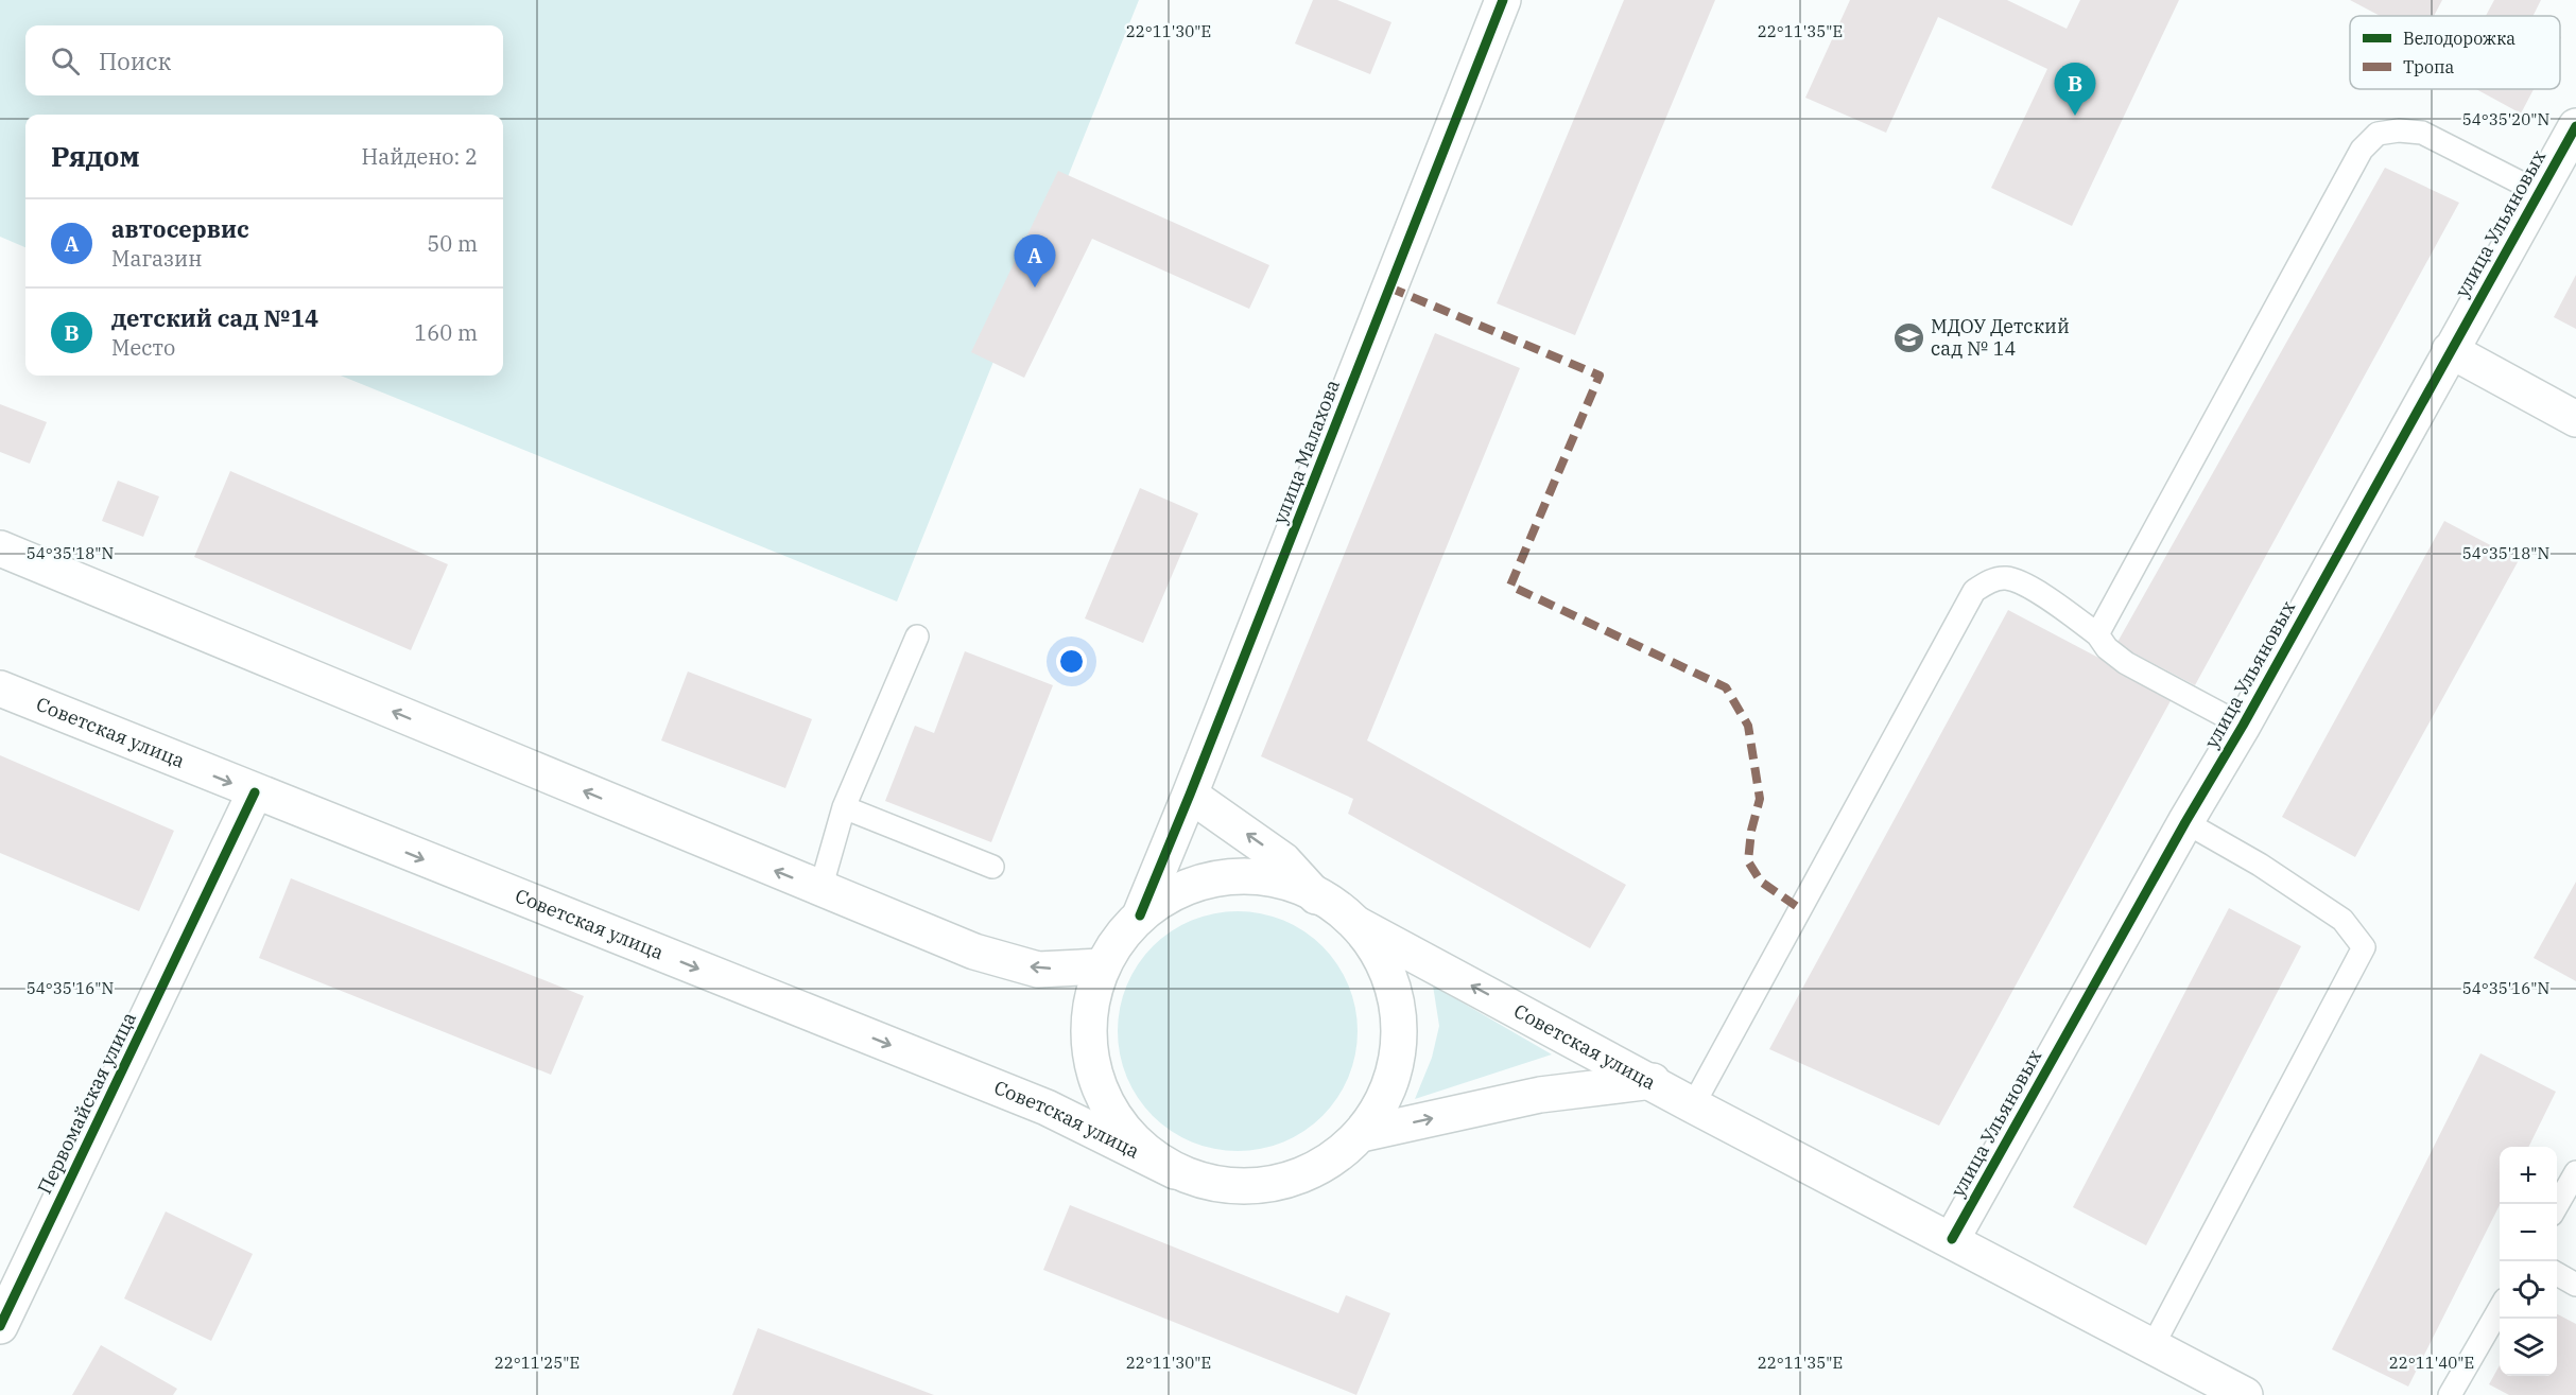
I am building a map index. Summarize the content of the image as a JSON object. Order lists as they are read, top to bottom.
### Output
{
  "streets": {
    "main road": [
      "улица Ульяновых",
      "улица Малахова",
      "Советская улица",
      "Первомайская улица"
    ]
  },
  "crossings": [
    ["улица Малахова", "Советская улица"],
    ["Советская улица", "Первомайская улица"]
  ],
  "places": {
    "school or university": ["МДОУ Детский сад № 14"]
  },
  "legend": ["Велодорожка", "Тропа"],
  "page": {
    "search": "Поиск",
    "pins": ["B", "A"],
    "heading": ["Рядом", "Найдено: 2"],
    "list": [
      {
        "mark": "A",
        "name": "автосервис",
        "note": "Магазин",
        "value": "50 m"
      },
      {
        "mark": "B",
        "name": "детский сад №14",
        "note": "Место",
        "value": "160 m"
      }
    ],
    "map_buttons": ["+", "−"]
  },
  "coordinates": [
    "22°11'30\"E",
    "22°11'35\"E",
    "54°35'20\"N",
    "54°35'18\"N",
    "54°35'16\"N",
    "22°11'25\"E",
    "22°11'40\"E"
  ]
}
